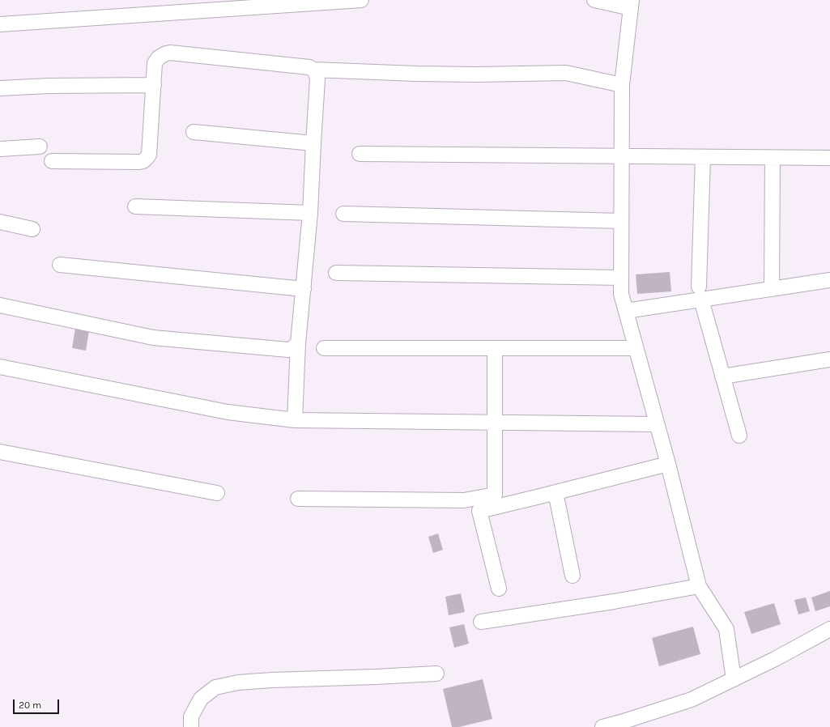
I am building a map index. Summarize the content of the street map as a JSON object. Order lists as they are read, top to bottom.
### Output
{
  "scale_bar": "20 m"
}
